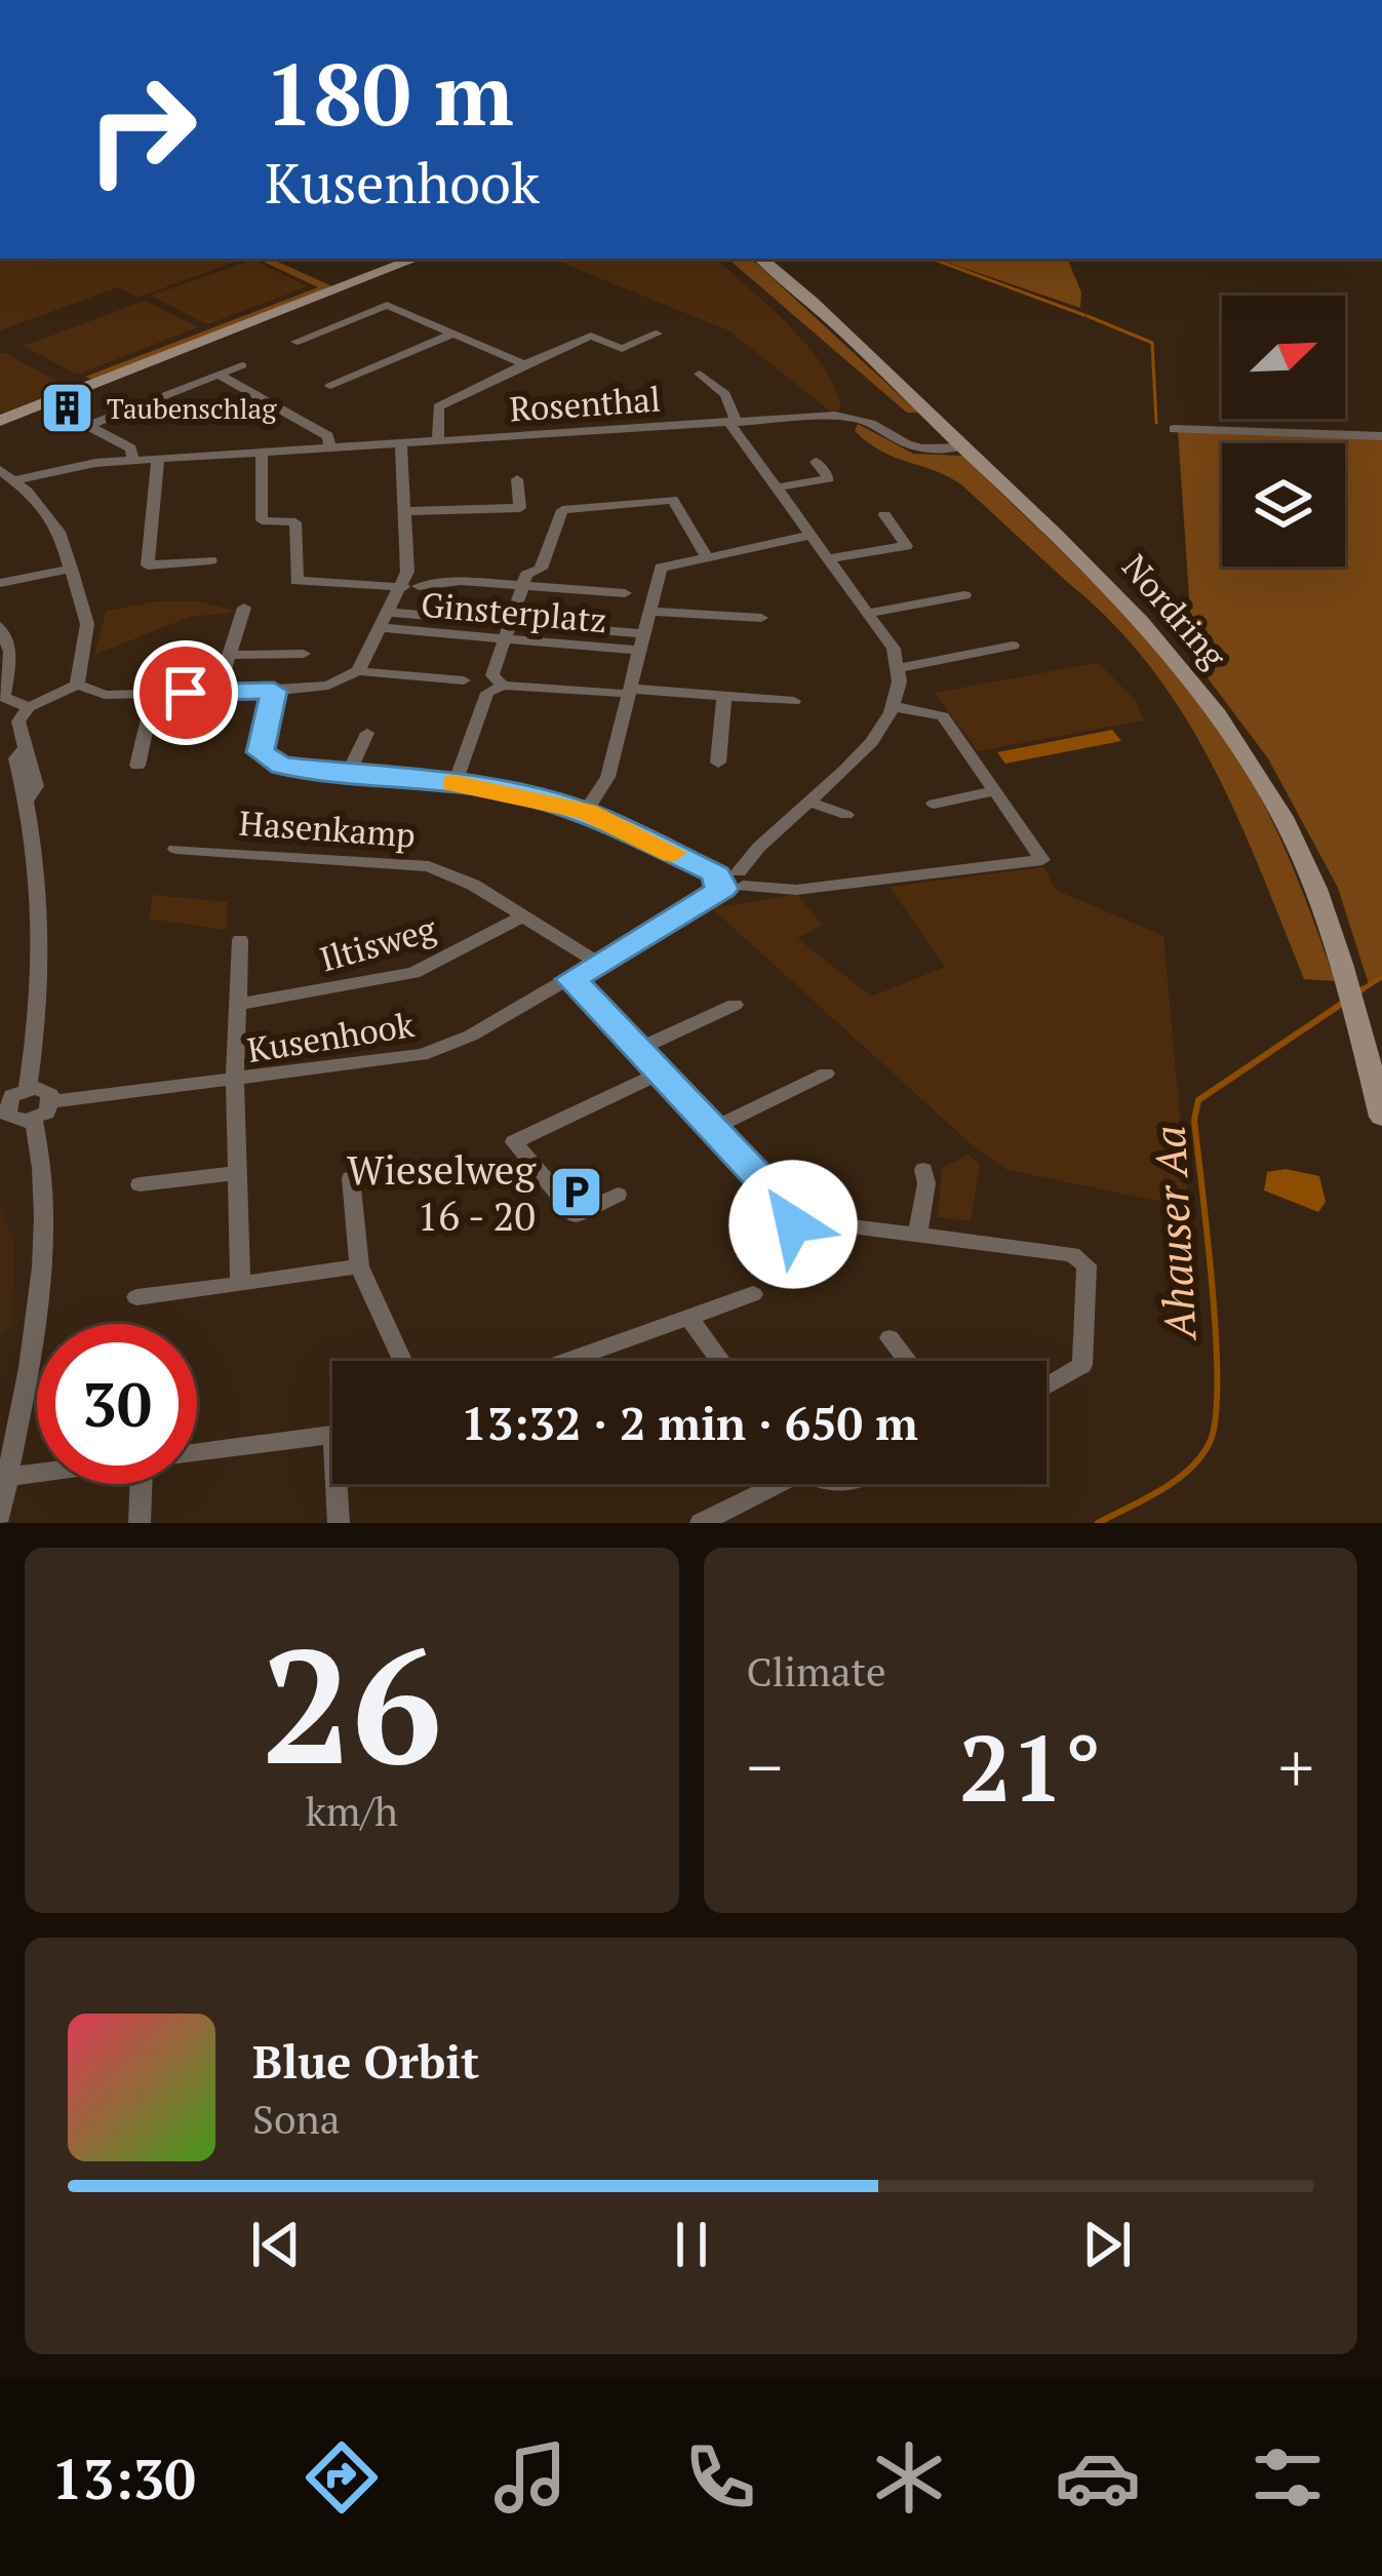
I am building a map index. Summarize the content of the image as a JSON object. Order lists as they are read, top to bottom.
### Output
{
  "streets": {
    "main road": ["Nordring"],
    "street": [
      "Rosenthal",
      "Ginsterplatz",
      "Hasenkamp",
      "Iltisweg",
      "Kusenhook"
    ]
  },
  "crossings": [
    ["Rosenthal", "Nordring"],
    ["Hasenkamp", "Iltisweg"],
    ["Hasenkamp", "Kusenhook"]
  ],
  "water": ["Ahauser Aa"],
  "places": {
    "building": ["Taubenschlag"],
    "parking": ["Wieselweg 16 - 20"]
  },
  "north": "top right",
  "page": {
    "turn": ["180 m", "Kusenhook"],
    "limit": "30",
    "trip": "13:32 · 2 min · 650 m",
    "tile": [
      ["26", "km/h"],
      "Climate"
    ],
    "heat": ["−", "21°", "+"],
    "song": ["Blue Orbit", "Sona"],
    "tabs": "13:30"
  }
}
